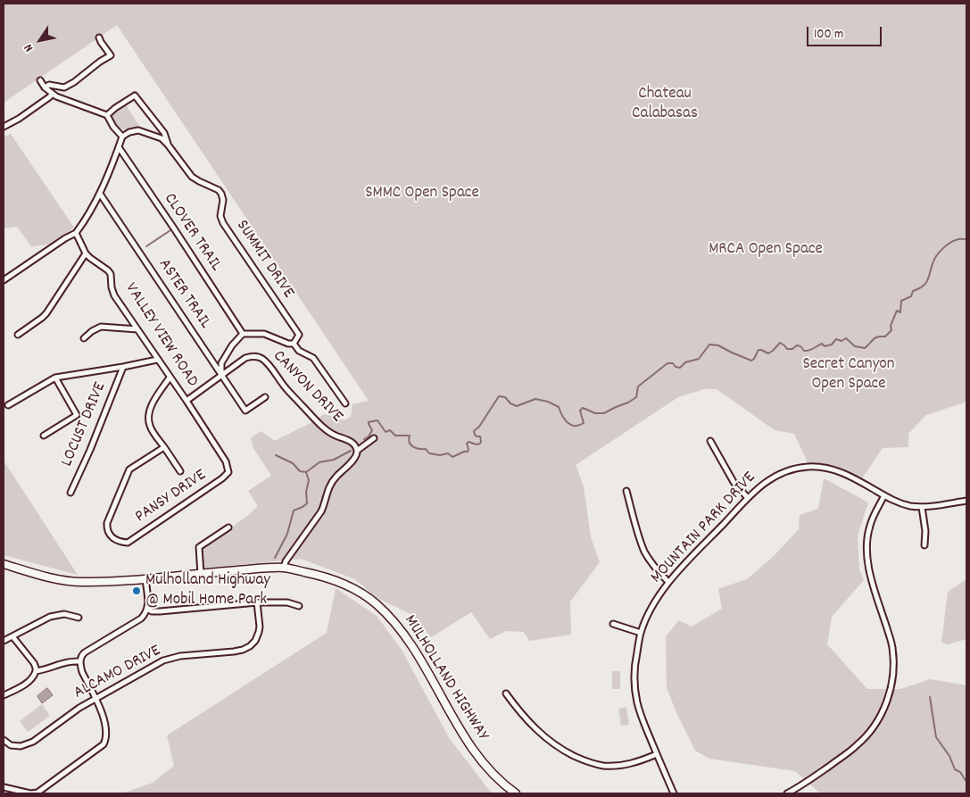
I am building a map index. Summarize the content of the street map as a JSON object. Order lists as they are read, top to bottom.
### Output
{
  "streets": {
    "main road": ["MULHOLLAND HIGHWAY"],
    "street": [
      "CLOVER TRAIL",
      "SUMMIT DRIVE",
      "ASTER TRAIL",
      "VALLEY VIEW ROAD",
      "CANYON DRIVE",
      "LOCUST DRIVE",
      "PANSY DRIVE",
      "MOUNTAIN PARK DRIVE",
      "ALCAMO DRIVE"
    ]
  },
  "crossings": [
    ["ASTER TRAIL", "CANYON DRIVE"],
    ["VALLEY VIEW ROAD", "CANYON DRIVE"],
    ["VALLEY VIEW ROAD", "PANSY DRIVE"]
  ],
  "parks": [
    "Chateau Calabasas",
    "SMMC Open Space",
    "MRCA Open Space",
    "Secret Canyon Open Space"
  ],
  "places": ["Mulholland Highway @ Mobil Home Park"],
  "scale_bar": "100 m",
  "north": "bottom left"
}
